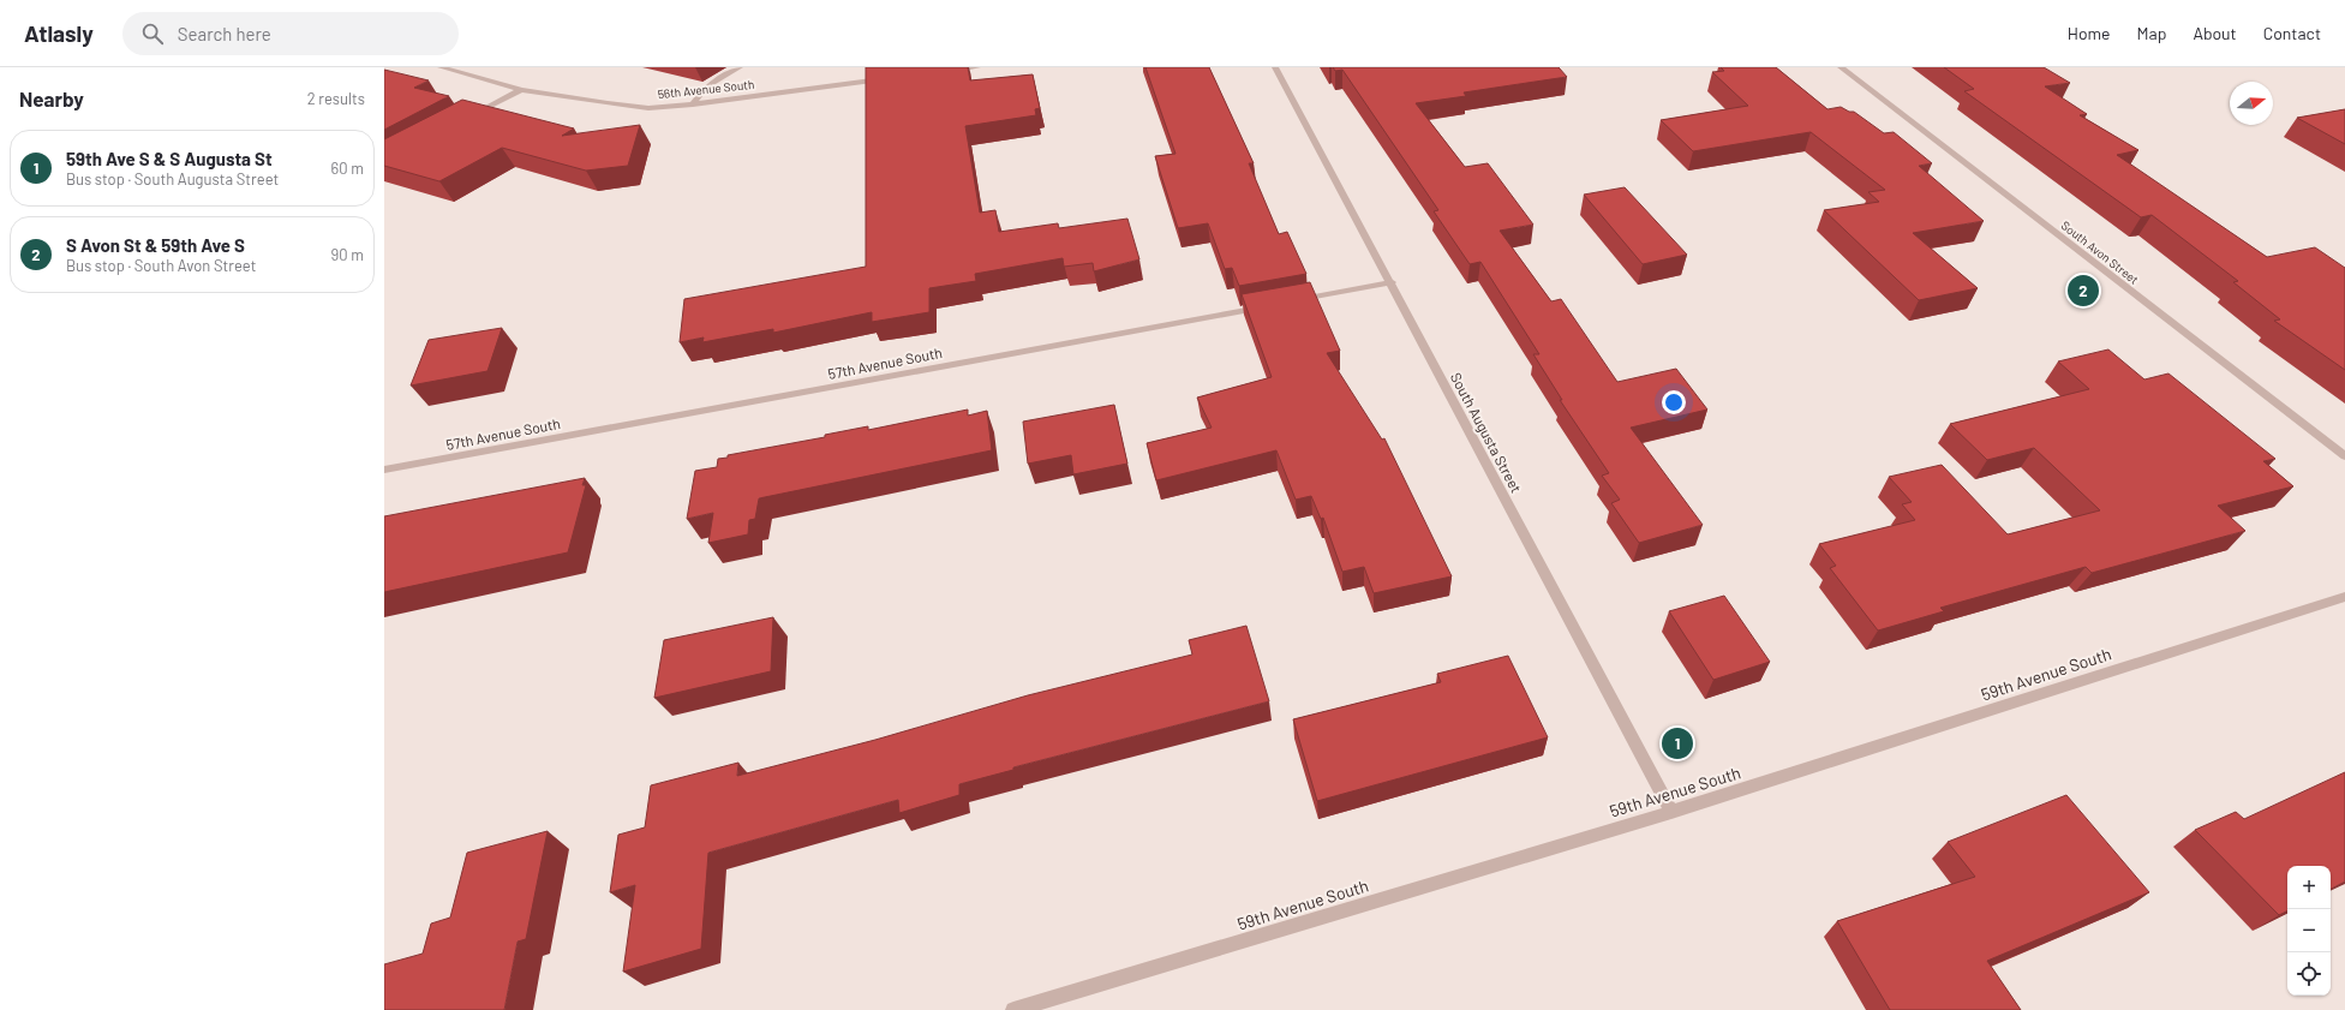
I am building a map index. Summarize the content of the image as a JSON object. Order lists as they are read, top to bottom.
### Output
{
  "streets": {
    "street": [
      "56th Avenue South",
      "South Avon Street",
      "57th Avenue South",
      "South Augusta Street",
      "59th Avenue South"
    ]
  },
  "crossings": [
    ["South Augusta Street", "59th Avenue South"]
  ],
  "north": "right",
  "page": {
    "header": "Atlasly",
    "search": "Search here",
    "nav": [
      "Home",
      "Map",
      "About",
      "Contact"
    ],
    "heading": ["Nearby", "2 results"],
    "list": [
      {
        "mark": "1",
        "name": "59th Ave S & S Augusta St",
        "note": "Bus stop · South Augusta Street",
        "value": "60 m"
      },
      {
        "mark": "2",
        "name": "S Avon St & 59th Ave S",
        "note": "Bus stop · South Avon Street",
        "value": "90 m"
      }
    ],
    "pins": ["2", "1"],
    "map_buttons": ["+", "−"]
  }
}
